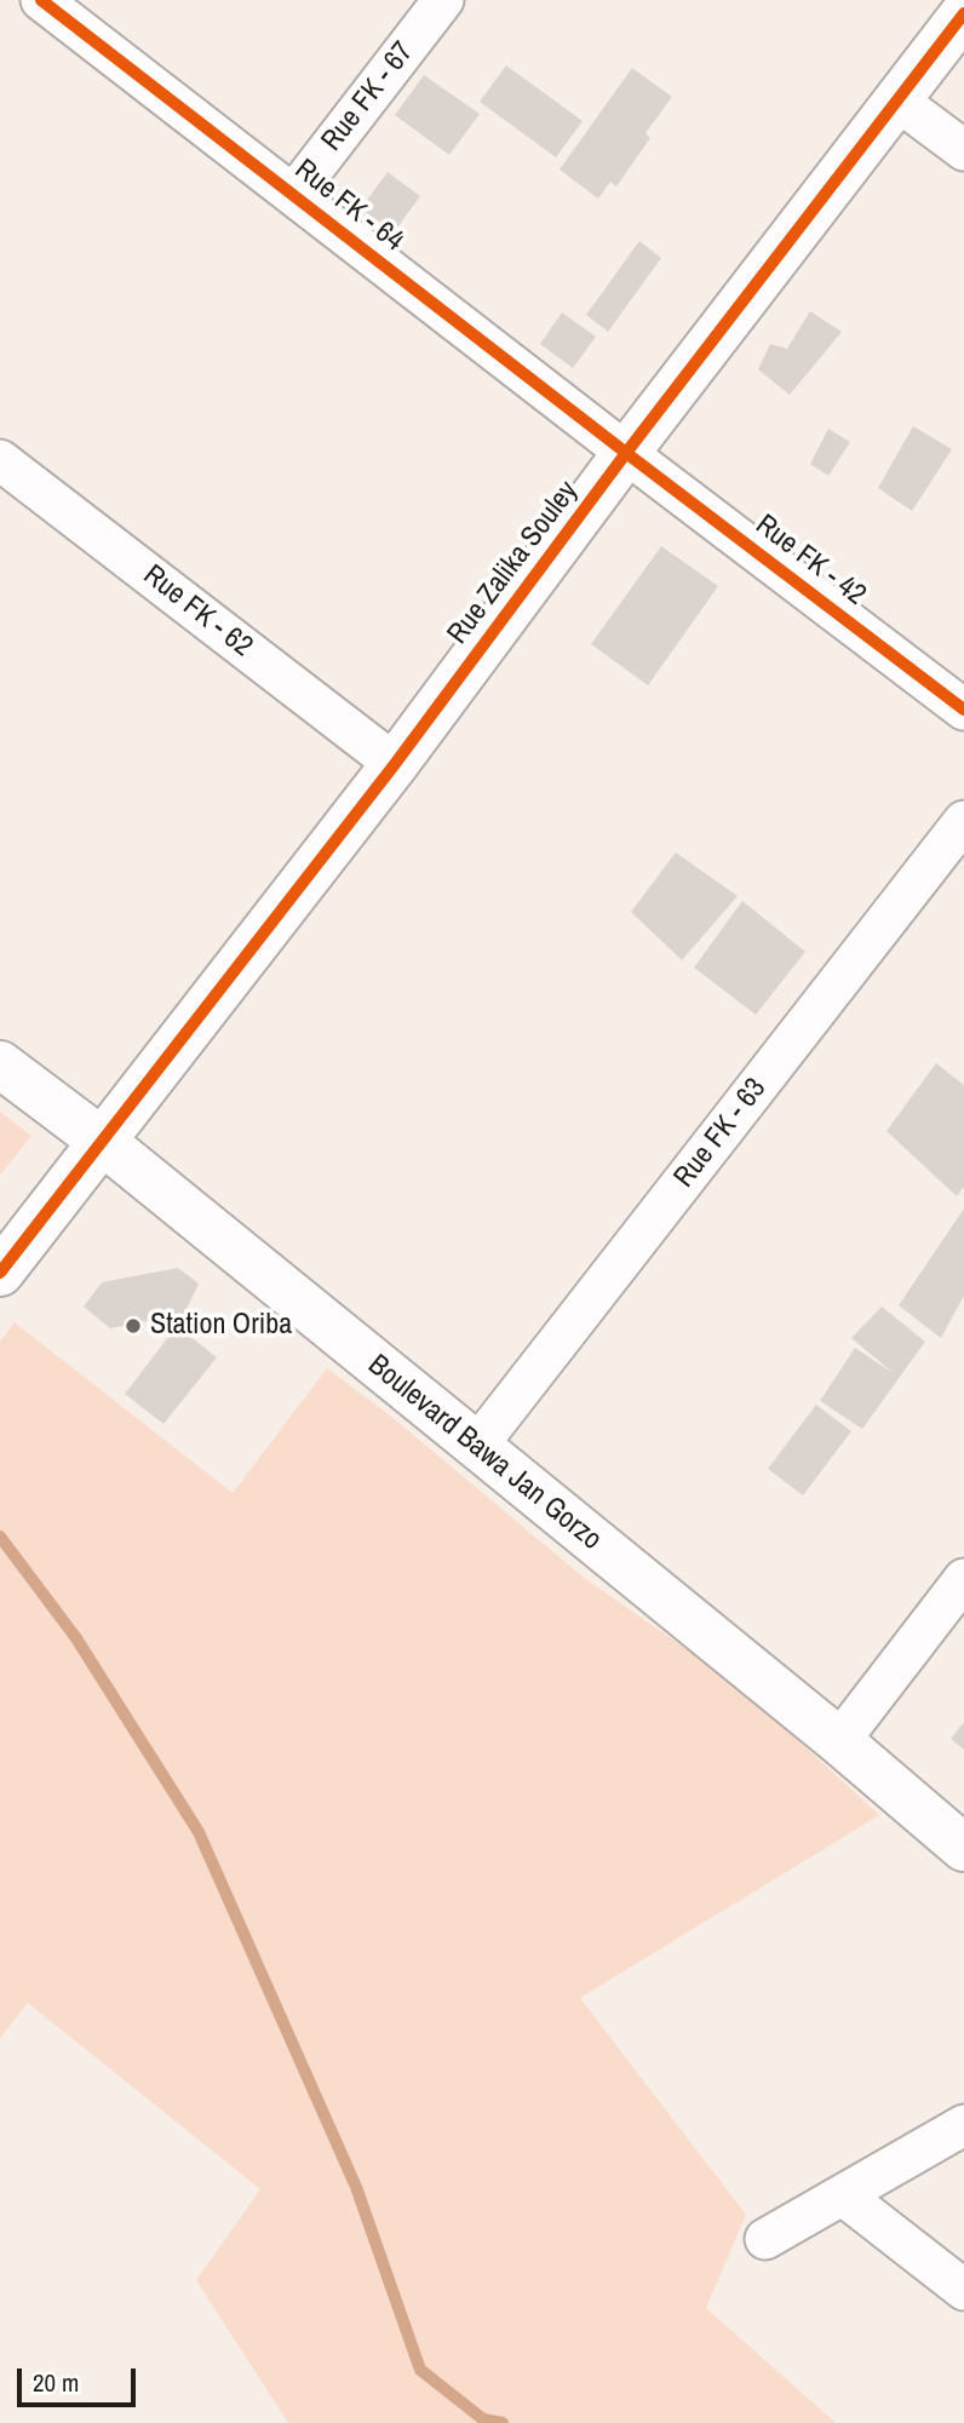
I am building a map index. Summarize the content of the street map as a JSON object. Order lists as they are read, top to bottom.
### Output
{
  "streets": {
    "street": [
      "Rue FK - 67",
      "Rue FK - 64",
      "Rue FK - 42",
      "Rue Zalika Souley",
      "Rue FK - 62",
      "Rue FK - 63",
      "Boulevard Bawa Jan Gorzo"
    ]
  },
  "crossings": [
    ["Rue FK - 67", "Rue FK - 64"],
    ["Rue FK - 64", "Rue FK - 42"],
    ["Rue FK - 64", "Rue Zalika Souley"],
    ["Rue FK - 42", "Rue Zalika Souley"],
    ["Rue Zalika Souley", "Rue FK - 62"],
    ["Rue Zalika Souley", "Boulevard Bawa Jan Gorzo"],
    ["Rue FK - 63", "Boulevard Bawa Jan Gorzo"]
  ],
  "places": ["Station Oriba"],
  "scale_bar": "20 m"
}
